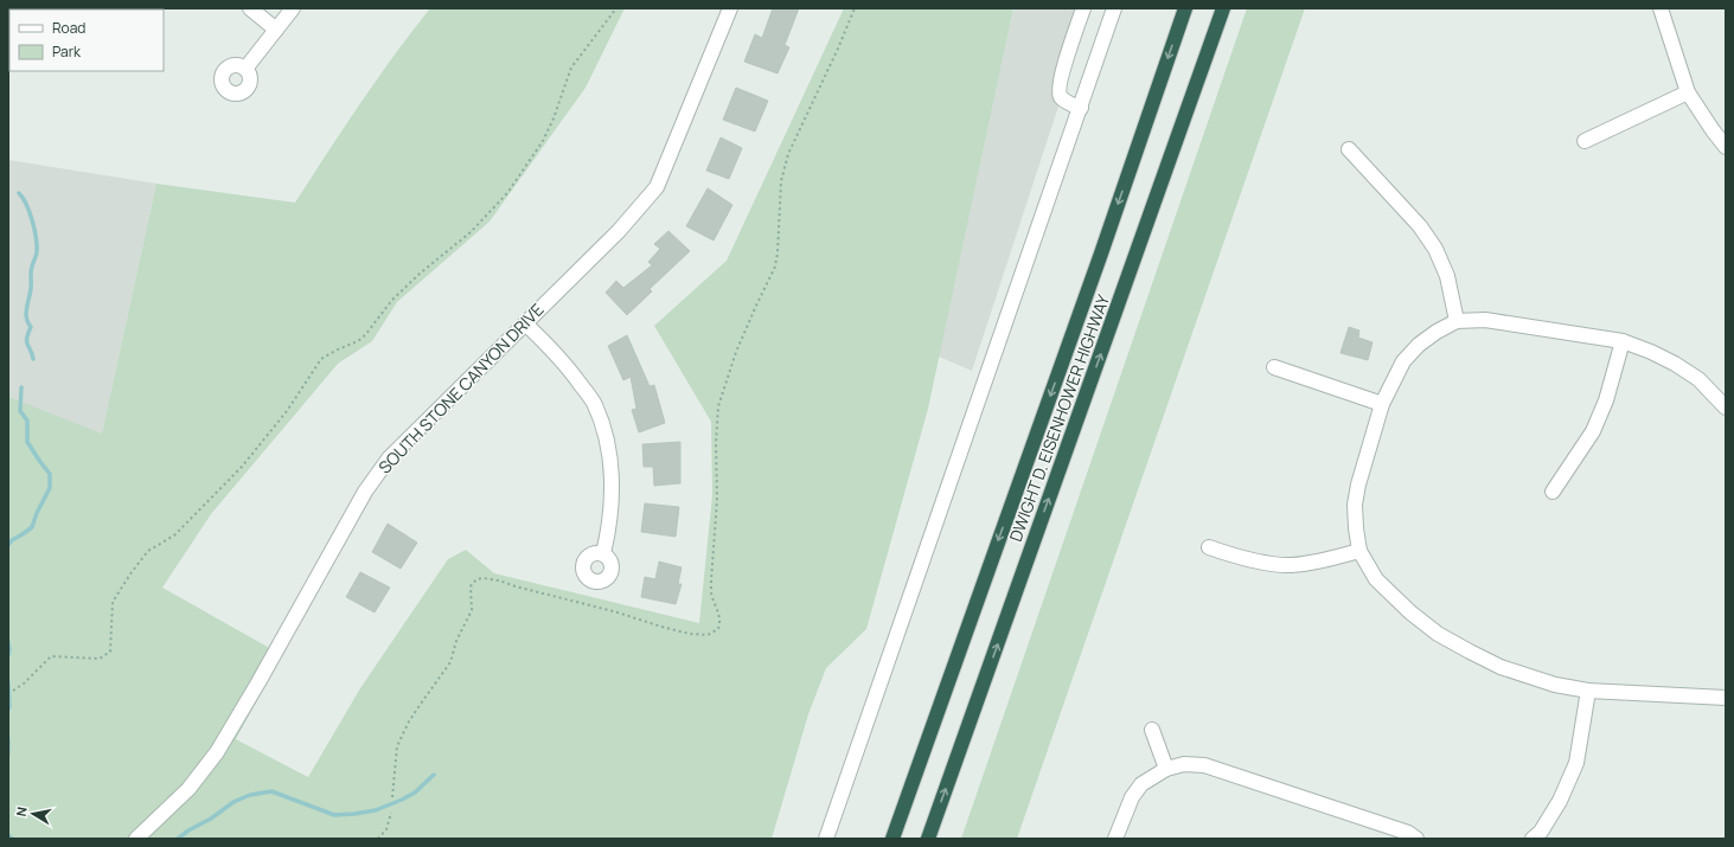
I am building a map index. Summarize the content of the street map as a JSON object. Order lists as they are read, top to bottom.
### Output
{
  "streets": {
    "highway": ["DWIGHT D. EISENHOWER HIGHWAY"],
    "street": ["SOUTH STONE CANYON DRIVE"]
  },
  "legend": ["Road", "Park"],
  "north": "left"
}
